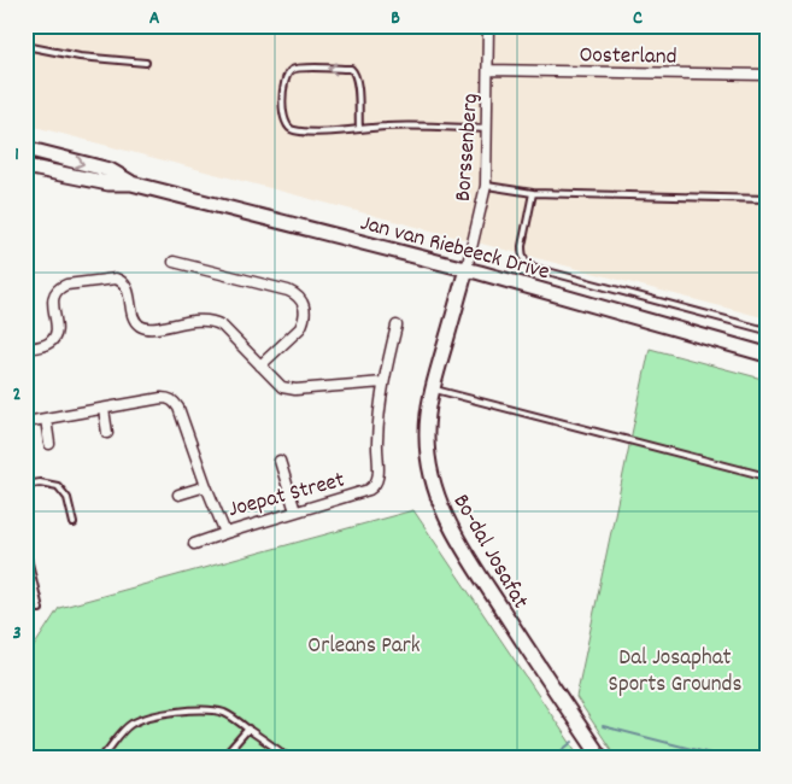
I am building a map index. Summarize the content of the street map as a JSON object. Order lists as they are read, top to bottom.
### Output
{
  "streets": {
    "main road": ["Jan van Riebeeck Drive", "Bo-dal Josafat"],
    "street": ["Oosterland", "Borssenberg", "Joepat Street"]
  },
  "crossings": [
    ["Oosterland", "Borssenberg"],
    ["Borssenberg", "Jan van Riebeeck Drive"],
    ["Borssenberg", "Bo-dal Josafat"],
    ["Jan van Riebeeck Drive", "Bo-dal Josafat"]
  ],
  "parks": ["Orleans Park", "Dal Josaphat Sports Grounds"],
  "grid": {
    "columns": ["A", "B", "C"],
    "rows": ["1", "2", "3"]
  }
}
